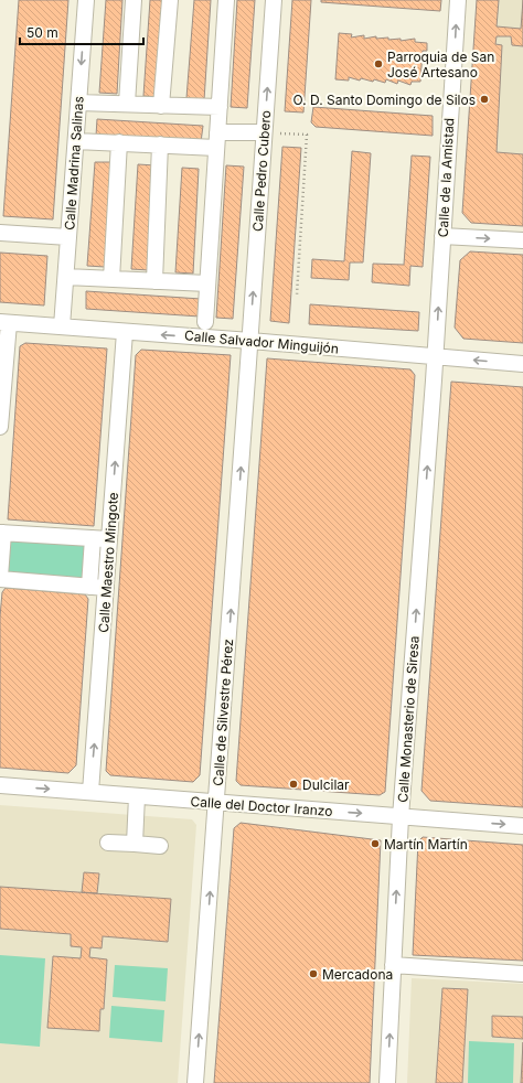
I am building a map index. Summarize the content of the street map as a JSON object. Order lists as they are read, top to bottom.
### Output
{
  "streets": {
    "street": [
      "Calle Madrina Salinas",
      "Calle Pedro Cubero",
      "Calle de la Amistad",
      "Calle Salvador Minguijón",
      "Calle Maestro Mingote",
      "Calle de Silvestre Pérez",
      "Calle Monasterio de Siresa",
      "Calle del Doctor Iranzo"
    ]
  },
  "crossings": [
    ["Calle Madrina Salinas", "Calle Salvador Minguijón"],
    ["Calle Pedro Cubero", "Calle Salvador Minguijón"],
    ["Calle Pedro Cubero", "Calle de Silvestre Pérez"],
    ["Calle de la Amistad", "Calle Salvador Minguijón"],
    ["Calle de la Amistad", "Calle Monasterio de Siresa"],
    ["Calle Salvador Minguijón", "Calle Maestro Mingote"],
    ["Calle Salvador Minguijón", "Calle de Silvestre Pérez"],
    ["Calle Salvador Minguijón", "Calle Monasterio de Siresa"],
    ["Calle Maestro Mingote", "Calle del Doctor Iranzo"],
    ["Calle de Silvestre Pérez", "Calle del Doctor Iranzo"],
    ["Calle Monasterio de Siresa", "Calle del Doctor Iranzo"]
  ],
  "one_way": [
    "Calle de la Amistad",
    "Calle Maestro Mingote",
    "Calle de Silvestre Pérez",
    "Calle Monasterio de Siresa",
    "Calle del Doctor Iranzo"
  ],
  "places": [
    "Parroquia de San José Artesano",
    "O. D. Santo Domingo de Silos",
    "Dulcilar",
    "Martín Martín",
    "Mercadona"
  ],
  "scale_bar": "50 m"
}
